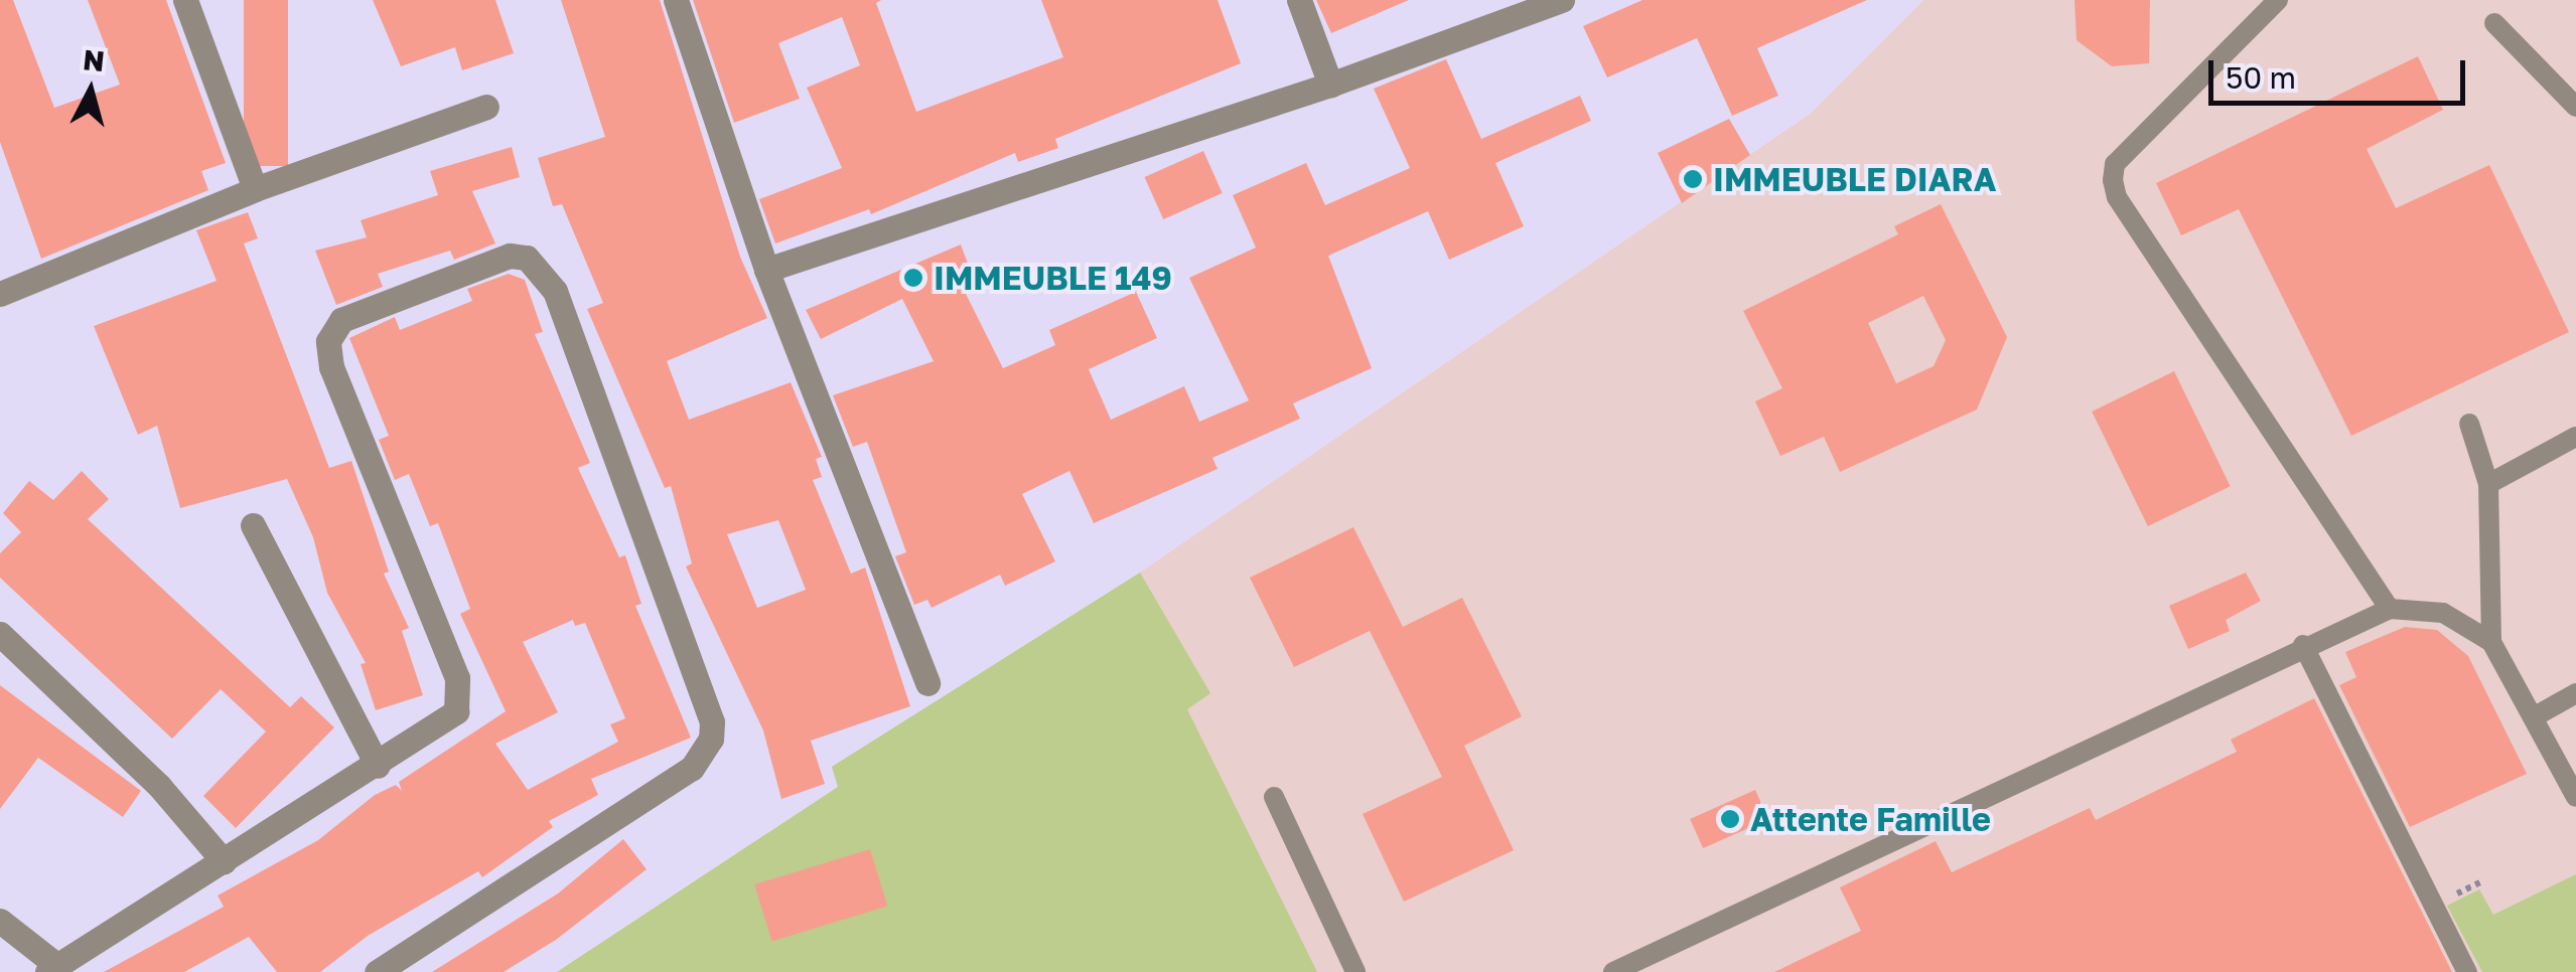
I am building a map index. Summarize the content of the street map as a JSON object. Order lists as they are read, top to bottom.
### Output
{
  "places": ["IMMEUBLE DIARA", "IMMEUBLE 149", "Attente Famille"],
  "scale_bar": "50 m",
  "north": "top"
}
